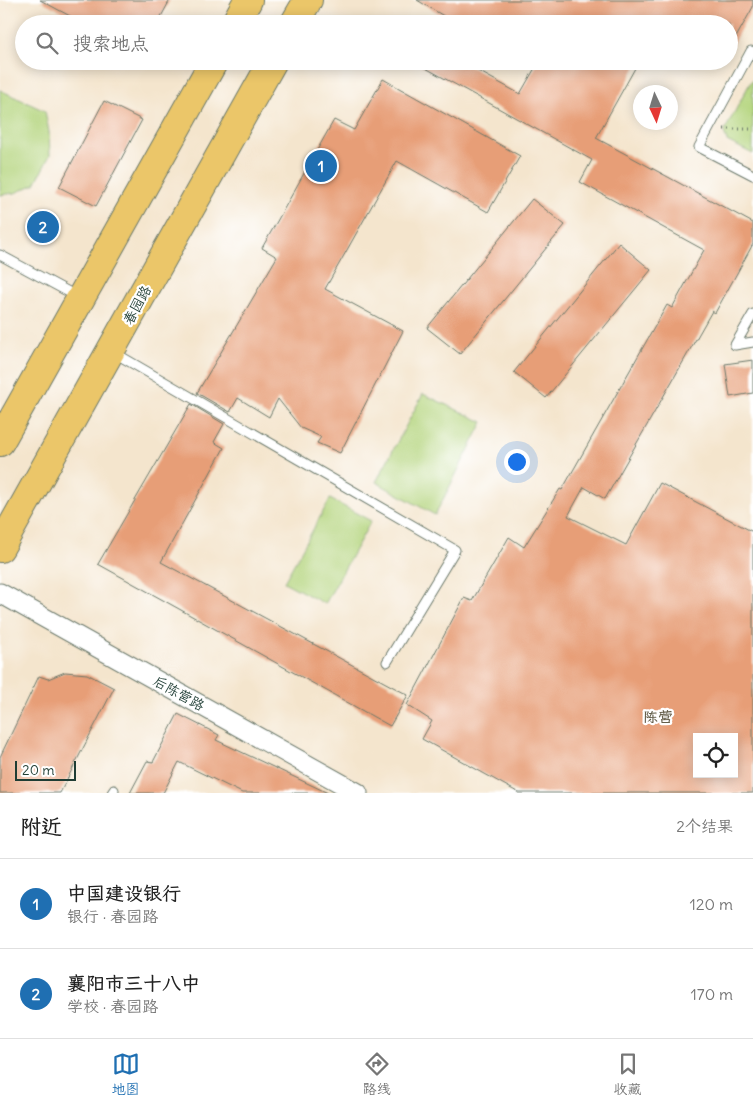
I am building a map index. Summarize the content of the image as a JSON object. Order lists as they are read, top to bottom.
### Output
{
  "streets": {
    "main road": ["春园路"],
    "street": ["后陈营路"]
  },
  "districts": ["陈营"],
  "scale_bar": "20 m",
  "north": "bottom",
  "page": {
    "search": "搜索地点",
    "pins": ["1", "2"],
    "scale": "20 m",
    "heading": ["附近", "2个结果"],
    "list": [
      {
        "mark": "1",
        "name": "中国建设银行",
        "note": "银行 · 春园路",
        "value": "120 m"
      },
      {
        "mark": "2",
        "name": "襄阳市三十八中",
        "note": "学校 · 春园路",
        "value": "170 m"
      }
    ],
    "nav": ["地图", "路线", "收藏"]
  }
}
